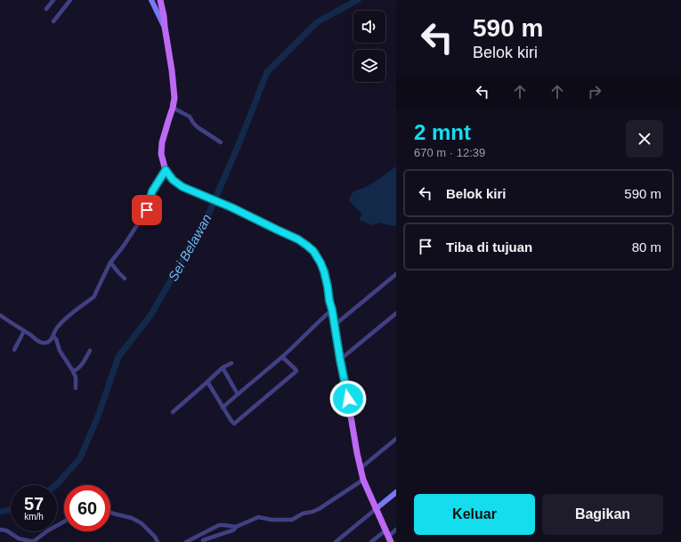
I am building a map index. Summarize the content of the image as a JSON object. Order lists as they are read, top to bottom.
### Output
{
  "water": ["Sei Belawan"],
  "page": {
    "turn": ["590 m", "Belok kiri"],
    "heading": ["2 mnt", "670 m · 12:39"],
    "list": [
      {
        "name": "Belok kiri",
        "value": "590 m"
      },
      {
        "name": "Tiba di tujuan",
        "value": "80 m"
      }
    ],
    "speed": "57 km/h",
    "limit": "60",
    "buttons": ["Keluar", "Bagikan"]
  }
}
